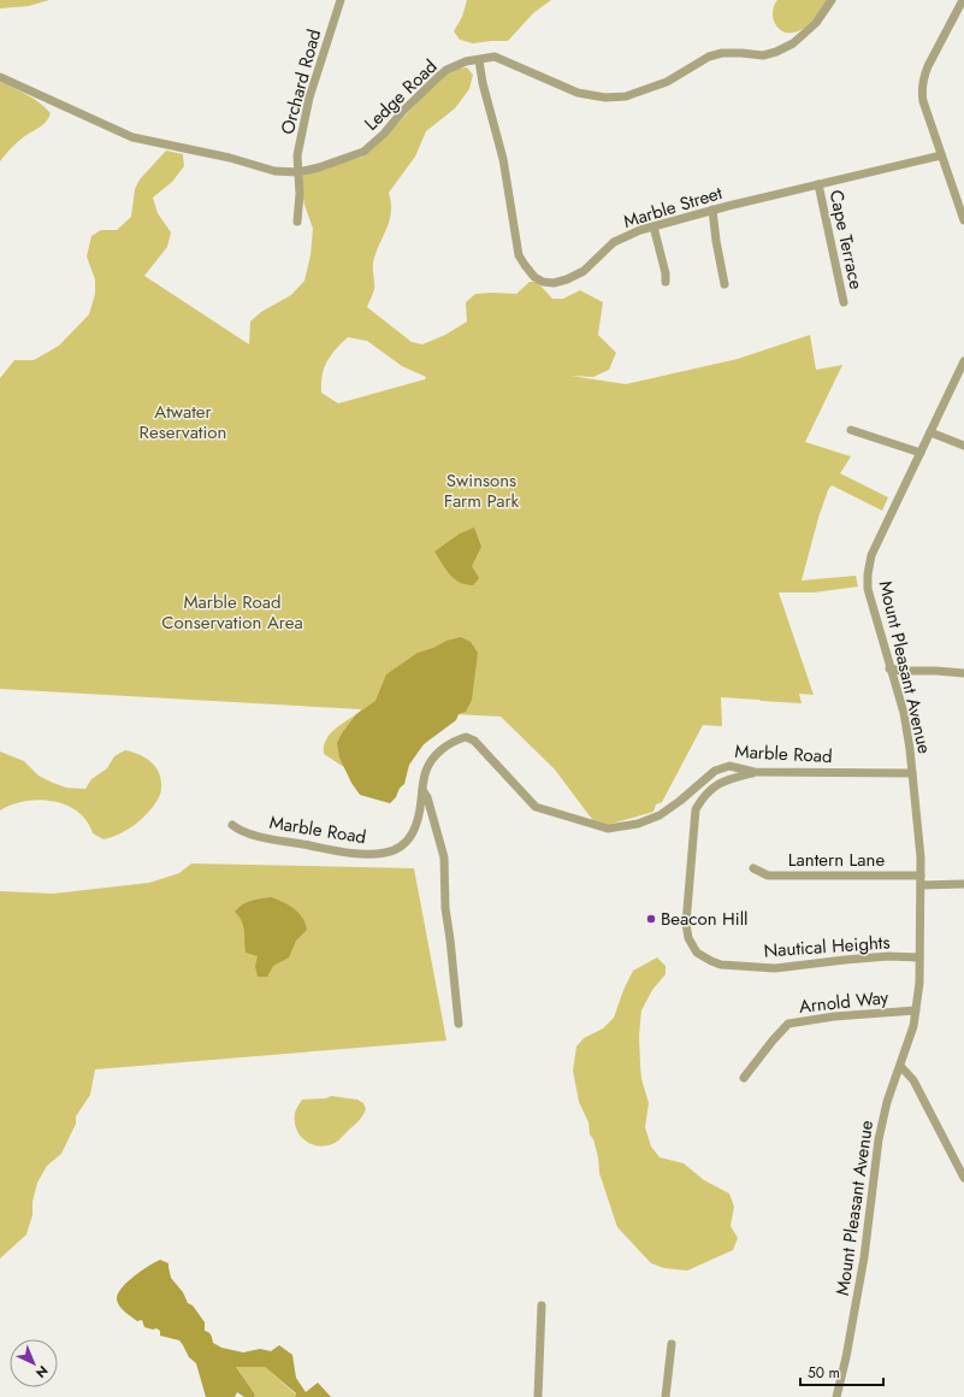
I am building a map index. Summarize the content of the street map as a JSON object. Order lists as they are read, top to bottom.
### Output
{
  "streets": {
    "street": [
      "Orchard Road",
      "Ledge Road",
      "Marble Street",
      "Cape Terrace",
      "Mount Pleasant Avenue",
      "Marble Road",
      "Lantern Lane",
      "Nautical Heights",
      "Arnold Way"
    ]
  },
  "crossings": [
    ["Orchard Road", "Ledge Road"],
    ["Ledge Road", "Marble Street"],
    ["Marble Street", "Cape Terrace"],
    ["Mount Pleasant Avenue", "Marble Road"],
    ["Mount Pleasant Avenue", "Lantern Lane"],
    ["Mount Pleasant Avenue", "Nautical Heights"],
    ["Mount Pleasant Avenue", "Arnold Way"],
    ["Marble Road", "Nautical Heights"]
  ],
  "parks": ["Atwater Reservation", "Swinsons Farm Park", "Marble Road Conservation Area"],
  "places": ["Beacon Hill"],
  "scale_bar": "50 m",
  "north": "bottom right"
}
